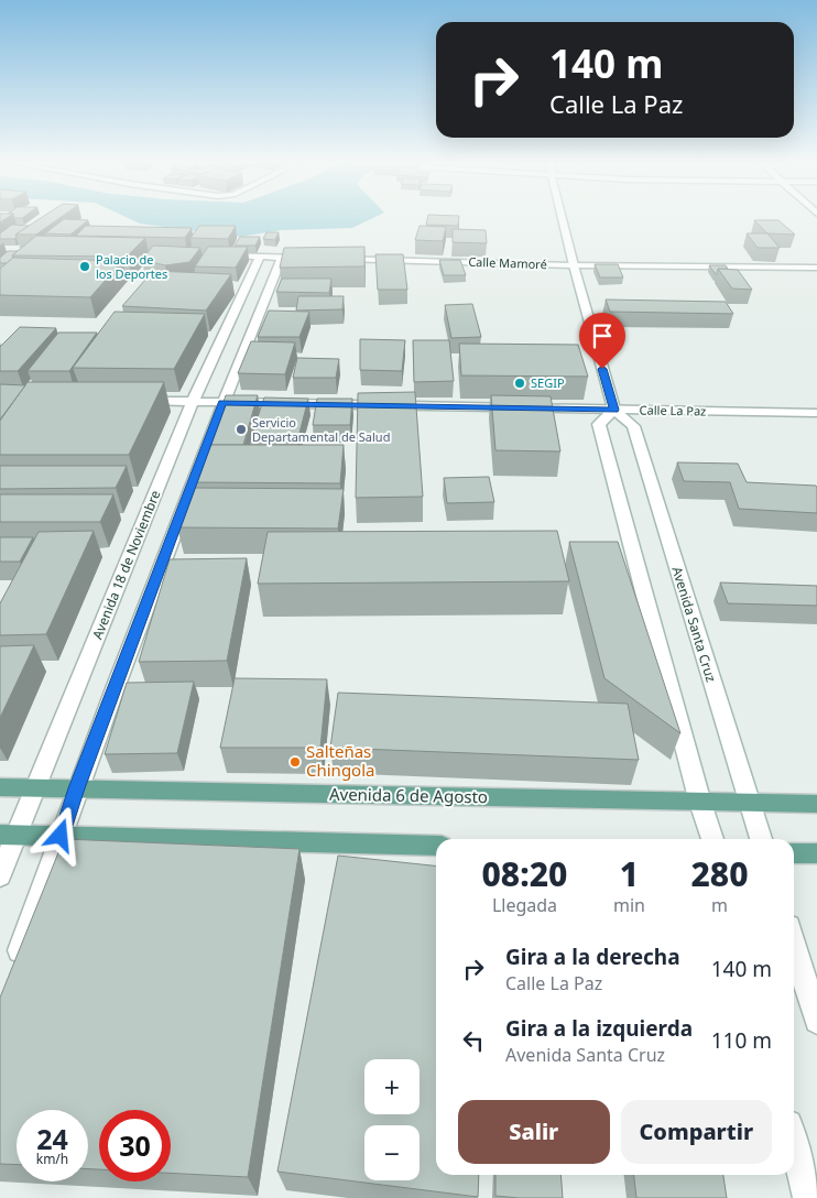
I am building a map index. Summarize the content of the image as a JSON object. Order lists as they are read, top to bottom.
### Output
{
  "streets": {
    "main road": ["Avenida 6 de Agosto"],
    "street": [
      "Calle Mamoré",
      "Calle La Paz",
      "Avenida 18 de Noviembre",
      "Avenida Santa Cruz"
    ]
  },
  "crossings": [
    ["Calle Mamoré", "Avenida Santa Cruz"],
    ["Calle La Paz", "Avenida 18 de Noviembre"],
    ["Calle La Paz", "Avenida Santa Cruz"],
    ["Avenida 18 de Noviembre", "Avenida 6 de Agosto"],
    ["Avenida Santa Cruz", "Avenida 6 de Agosto"]
  ],
  "places": [
    "Palacio de los Deportes",
    "SEGIP",
    "Servicio Departamental de Salud",
    "Salteñas Chingola"
  ],
  "page": {
    "turn": ["140 m", "Calle La Paz"],
    "eta": [
      "08:20",
      "Llegada",
      "1",
      "min",
      "280",
      "m"
    ],
    "list": [
      {
        "name": "Gira a la derecha",
        "note": "Calle La Paz",
        "value": "140 m"
      },
      {
        "name": "Gira a la izquierda",
        "note": "Avenida Santa Cruz",
        "value": "110 m"
      }
    ],
    "map_buttons": ["+", "−"],
    "buttons": ["Salir", "Compartir"],
    "speed": "24 km/h",
    "limit": "30"
  }
}
